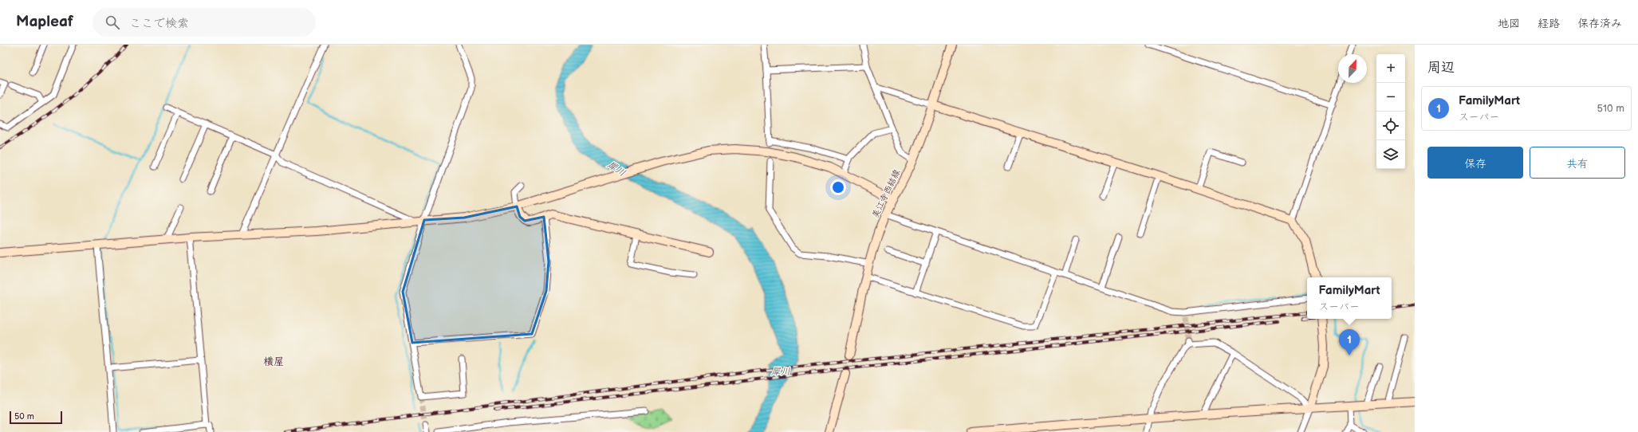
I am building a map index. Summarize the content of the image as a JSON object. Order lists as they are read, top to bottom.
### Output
{
  "streets": {
    "street": ["美江寺西結線"]
  },
  "districts": ["横屋"],
  "water": ["犀川"],
  "scale_bar": "50 m",
  "north": "top right",
  "page": {
    "header": "Mapleaf",
    "search": "ここで検索",
    "nav": ["地図", "経路", "保存済み"],
    "heading": "周辺",
    "map_buttons": ["+", "−"],
    "list": [
      {
        "mark": "1",
        "name": "FamilyMart",
        "note": "スーパー",
        "value": "510 m"
      }
    ],
    "buttons": ["保存", "共有"],
    "popup": ["FamilyMart", "スーパー"],
    "pins": "1",
    "scale": "50 m"
  }
}
